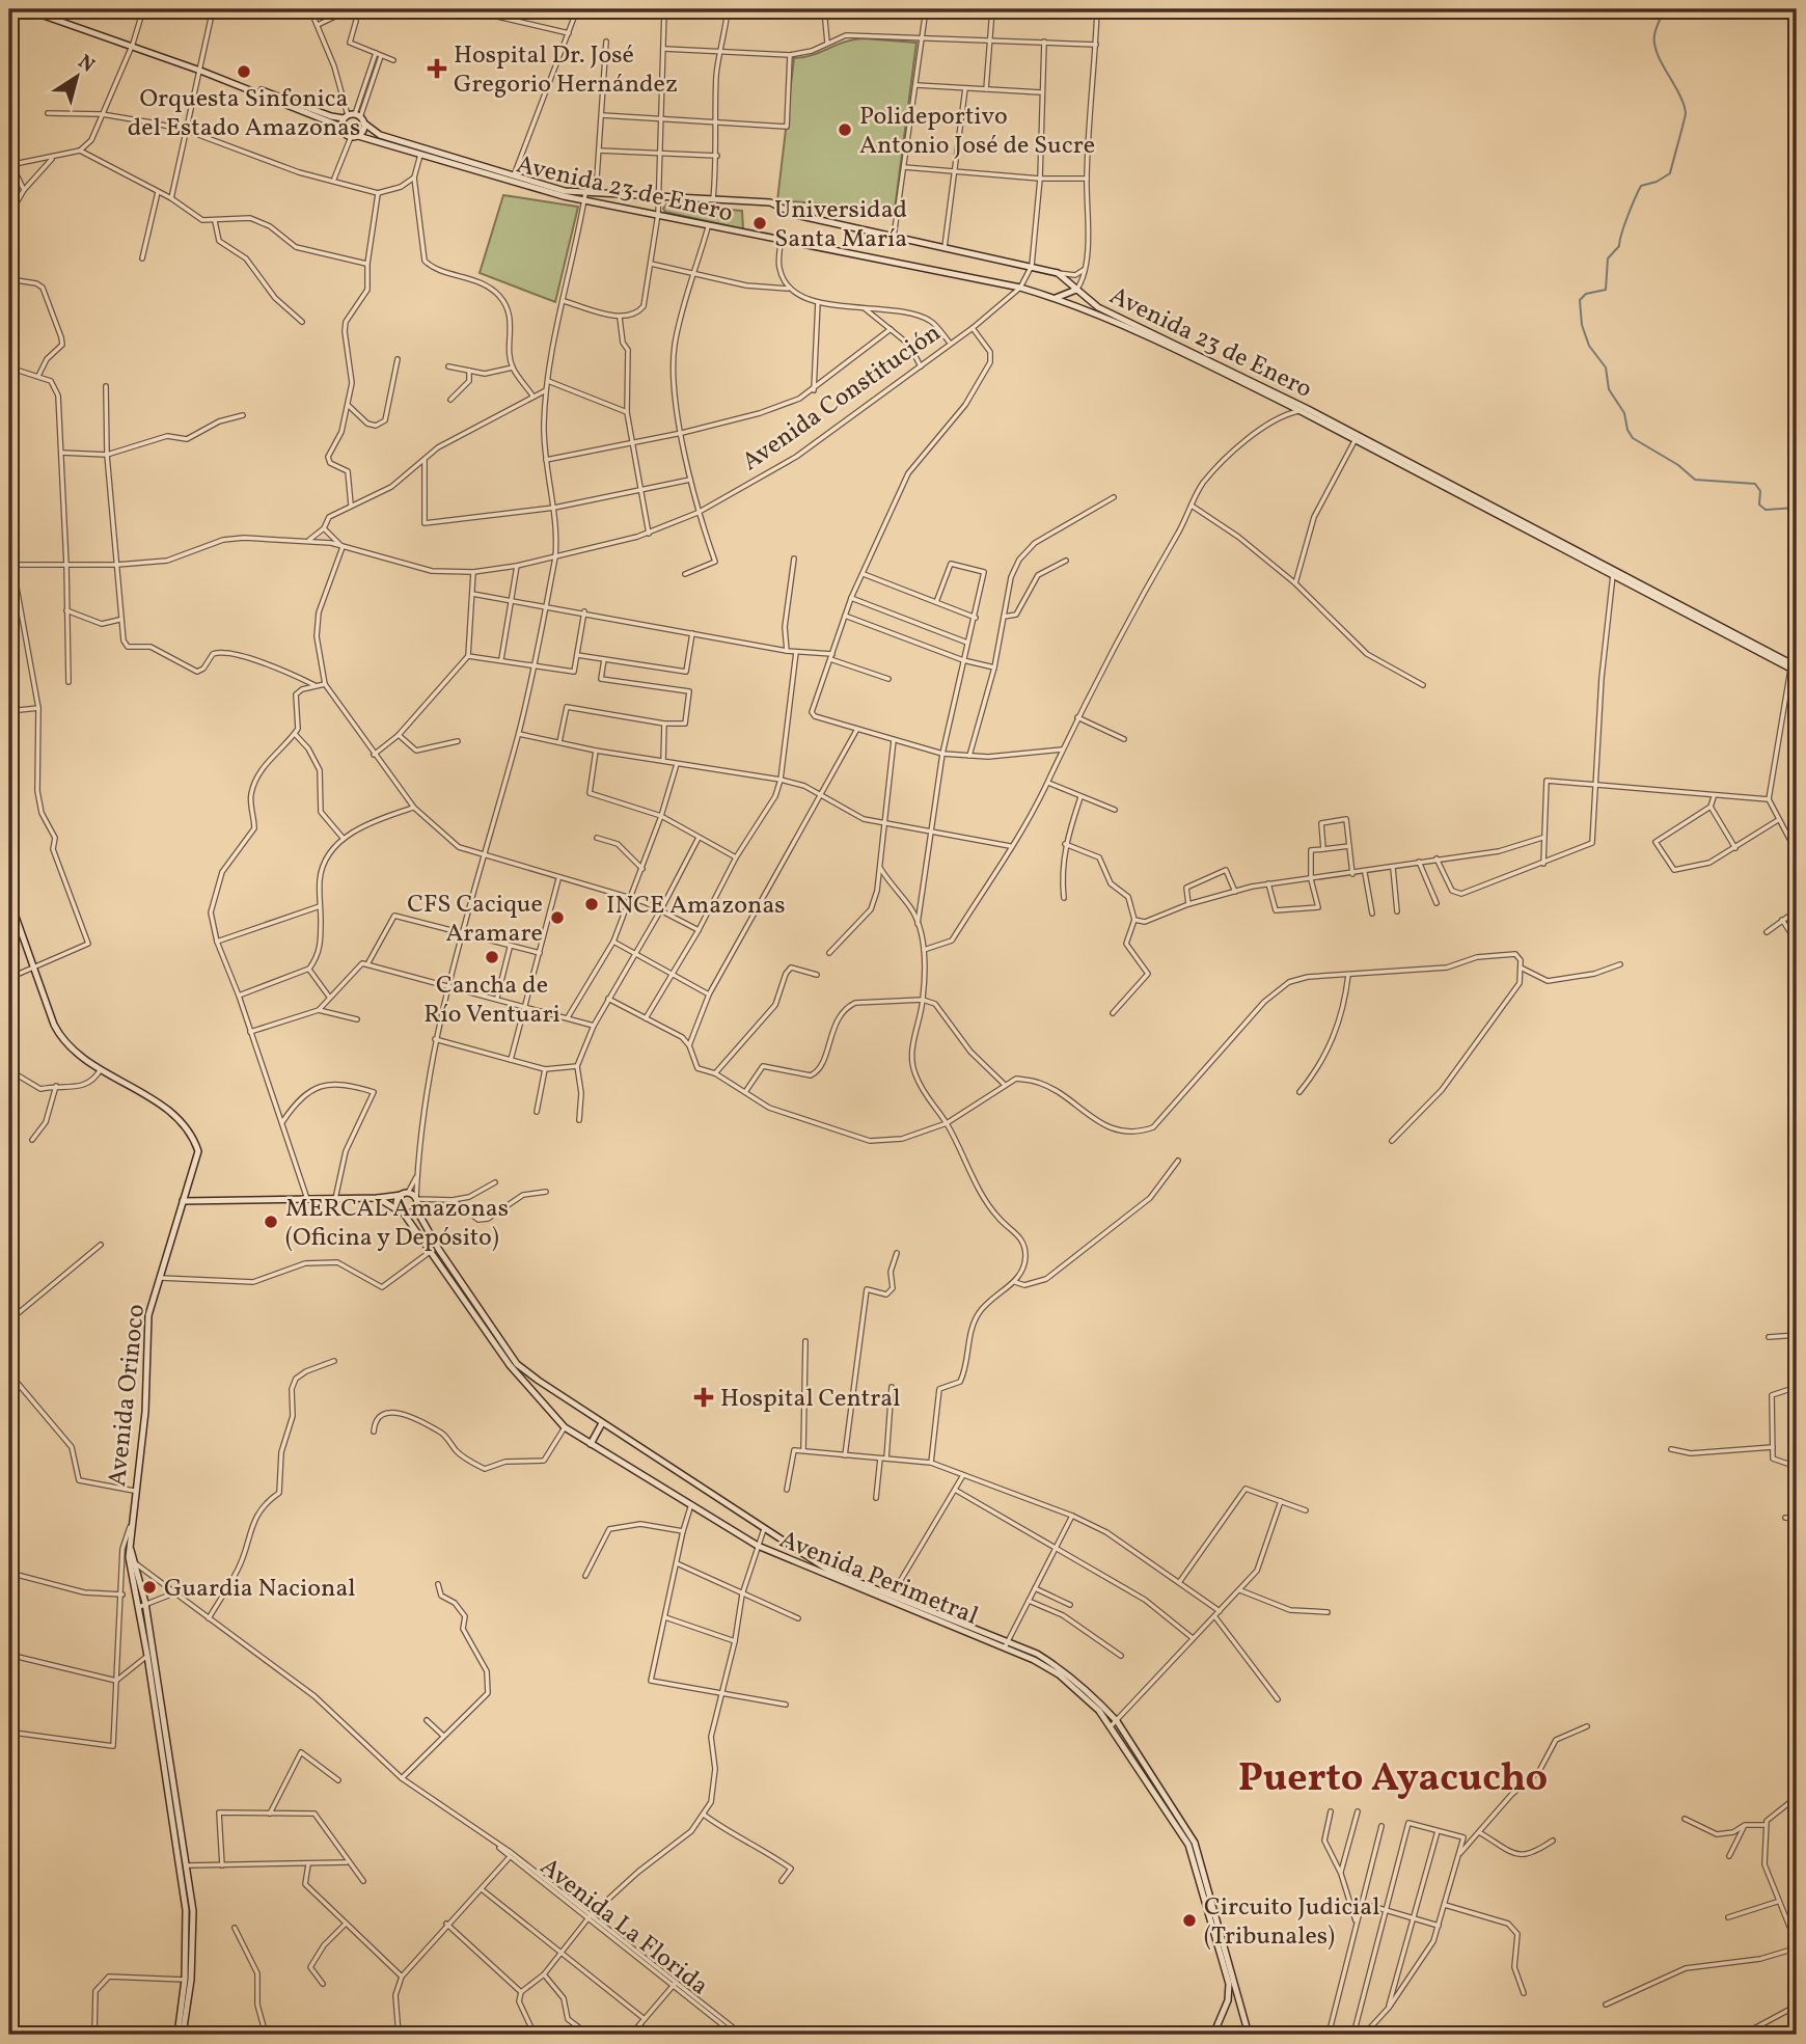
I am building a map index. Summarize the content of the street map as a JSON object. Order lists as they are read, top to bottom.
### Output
{
  "streets": {
    "main road": ["Avenida 23 de Enero", "Avenida Orinoco", "Avenida Perimetral"],
    "street": ["Avenida Constitución", "Avenida La Florida"]
  },
  "crossings": [
    ["Avenida 23 de Enero", "Avenida Constitución"],
    ["Avenida Orinoco", "Avenida La Florida"]
  ],
  "districts": ["Puerto Ayacucho"],
  "places": {
    "health": ["Hospital Dr. José Gregorio Hernández", "Hospital Central"],
    "other": [
      "Orquesta Sinfonica del Estado Amazonas",
      "Polideportivo Antonio José de Sucre",
      "Universidad Santa María",
      "INCE Amazonas",
      "CFS Cacique Aramare",
      "Cancha de Río Ventuari",
      "MERCAL Amazonas (Oficina y Depósito)",
      "Guardia Nacional",
      "Circuito Judicial (Tribunales)"
    ]
  },
  "north": "top right"
}
